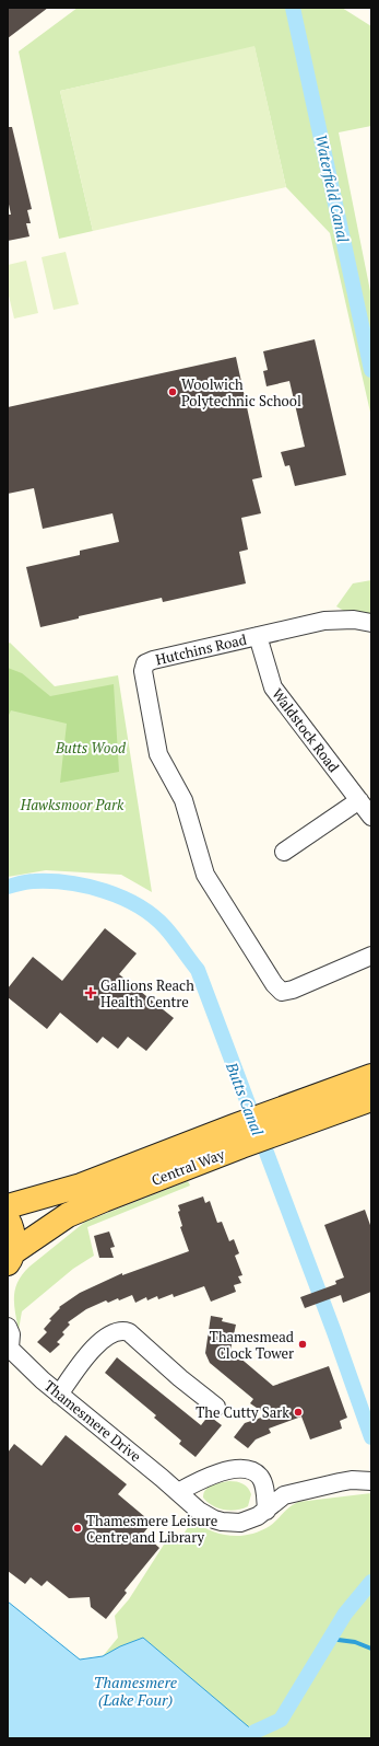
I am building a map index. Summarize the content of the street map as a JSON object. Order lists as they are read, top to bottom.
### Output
{
  "streets": {
    "main road": ["Central Way"],
    "street": ["Hutchins Road", "Waldstock Road", "Thamesmere Drive"]
  },
  "crossings": [
    ["Hutchins Road", "Waldstock Road"]
  ],
  "water": ["Waterfield Canal", "Butts Canal", "Thamesmere (Lake Four)"],
  "parks": ["Butts Wood", "Hawksmoor Park"],
  "places": {
    "other": [
      "Woolwich Polytechnic School",
      "Thamesmead Clock Tower",
      "The Cutty Sark",
      "Thamesmere Leisure Centre and Library"
    ],
    "health": ["Gallions Reach Health Centre"]
  }
}
